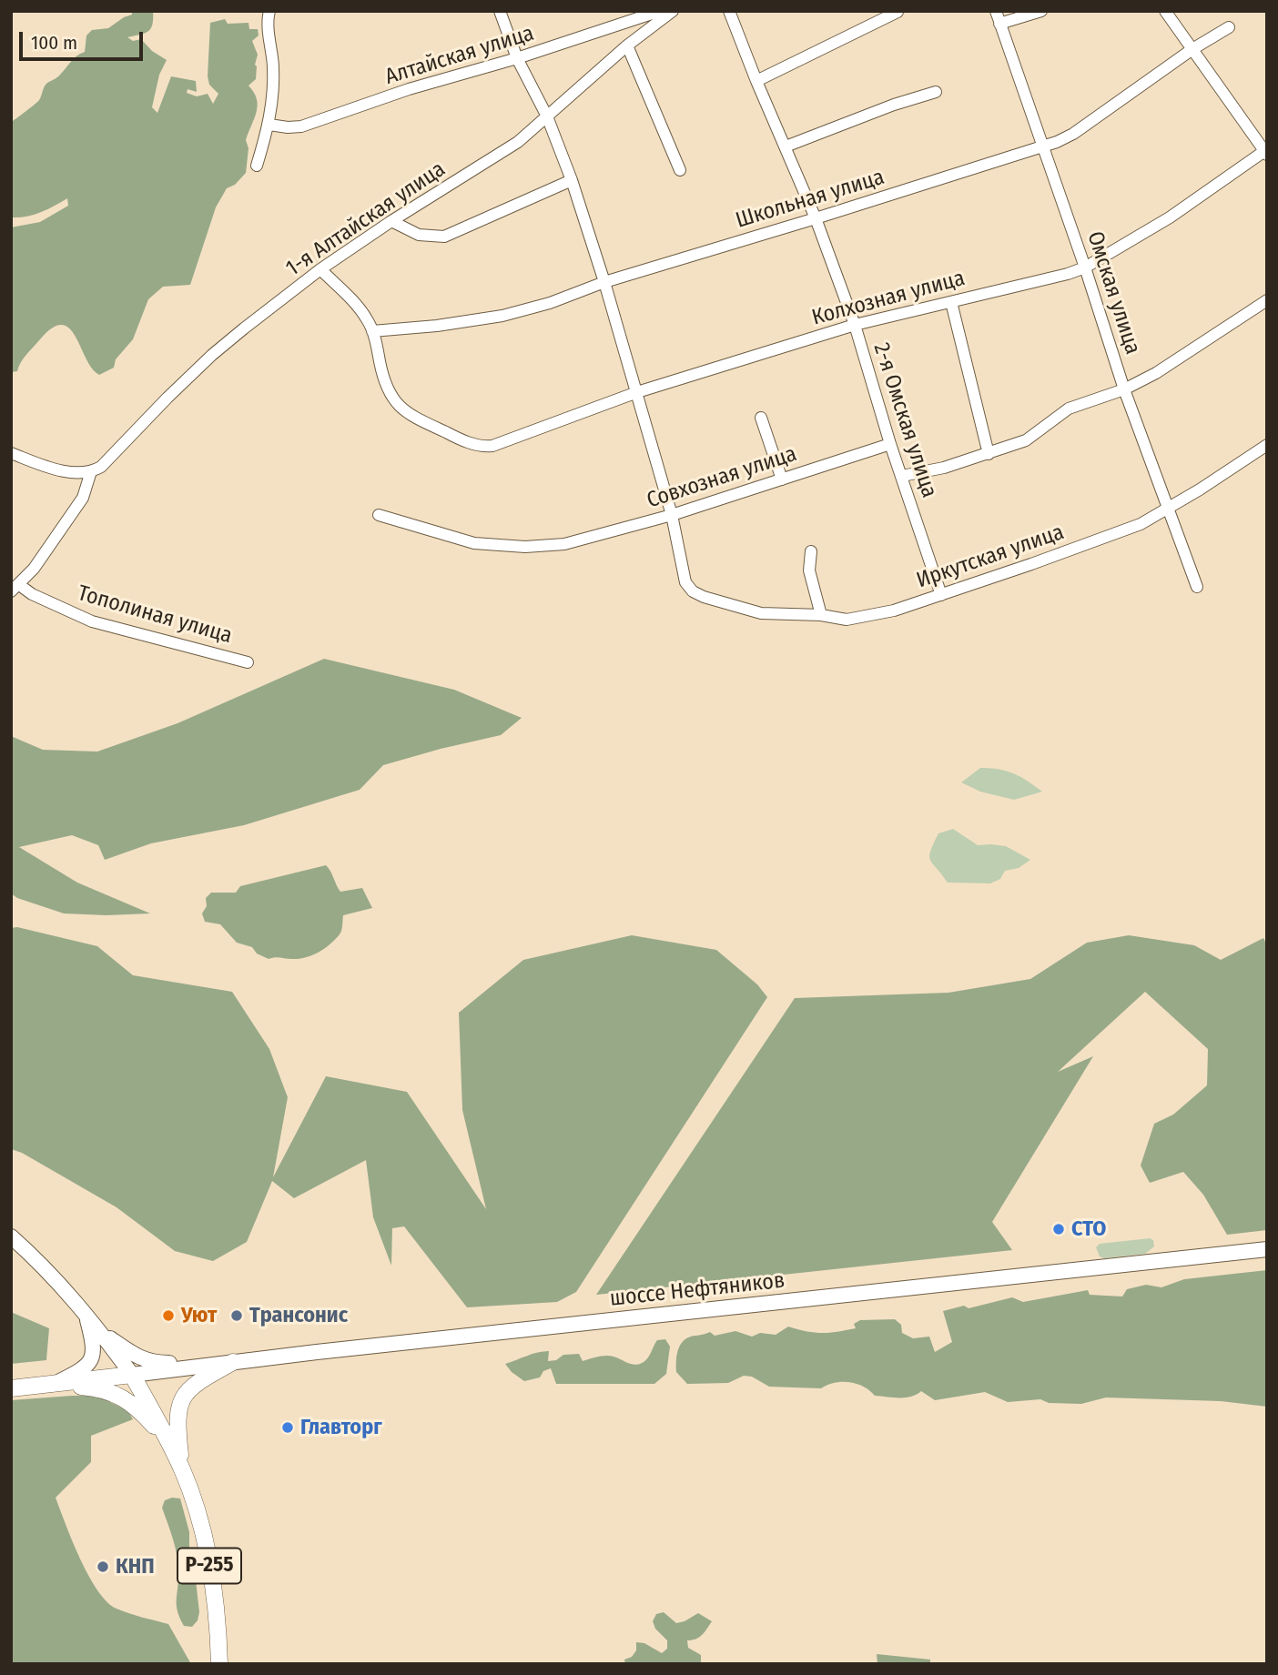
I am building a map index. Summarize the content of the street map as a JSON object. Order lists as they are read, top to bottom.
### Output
{
  "streets": {
    "highway": ["Р-255"],
    "main road": ["шоссе Нефтяников"],
    "street": [
      "Алтайская улица",
      "Школьная улица",
      "1-я Алтайская улица",
      "Омская улица",
      "Колхозная улица",
      "2-я Омская улица",
      "Совхозная улица",
      "Иркутская улица",
      "Тополиная улица"
    ]
  },
  "crossings": [
    ["Школьная улица", "Омская улица"],
    ["Школьная улица", "Колхозная улица"],
    ["Школьная улица", "2-я Омская улица"],
    ["Омская улица", "Колхозная улица"],
    ["Омская улица", "Иркутская улица"],
    ["Колхозная улица", "2-я Омская улица"],
    ["2-я Омская улица", "Совхозная улица"],
    ["2-я Омская улица", "Иркутская улица"],
    ["Совхозная улица", "Иркутская улица"],
    ["шоссе Нефтяников", "Р-255"]
  ],
  "places": [
    "СТО",
    "Уют",
    "Трансонис",
    "Главторг",
    "КНП"
  ],
  "scale_bar": "100 m"
}
